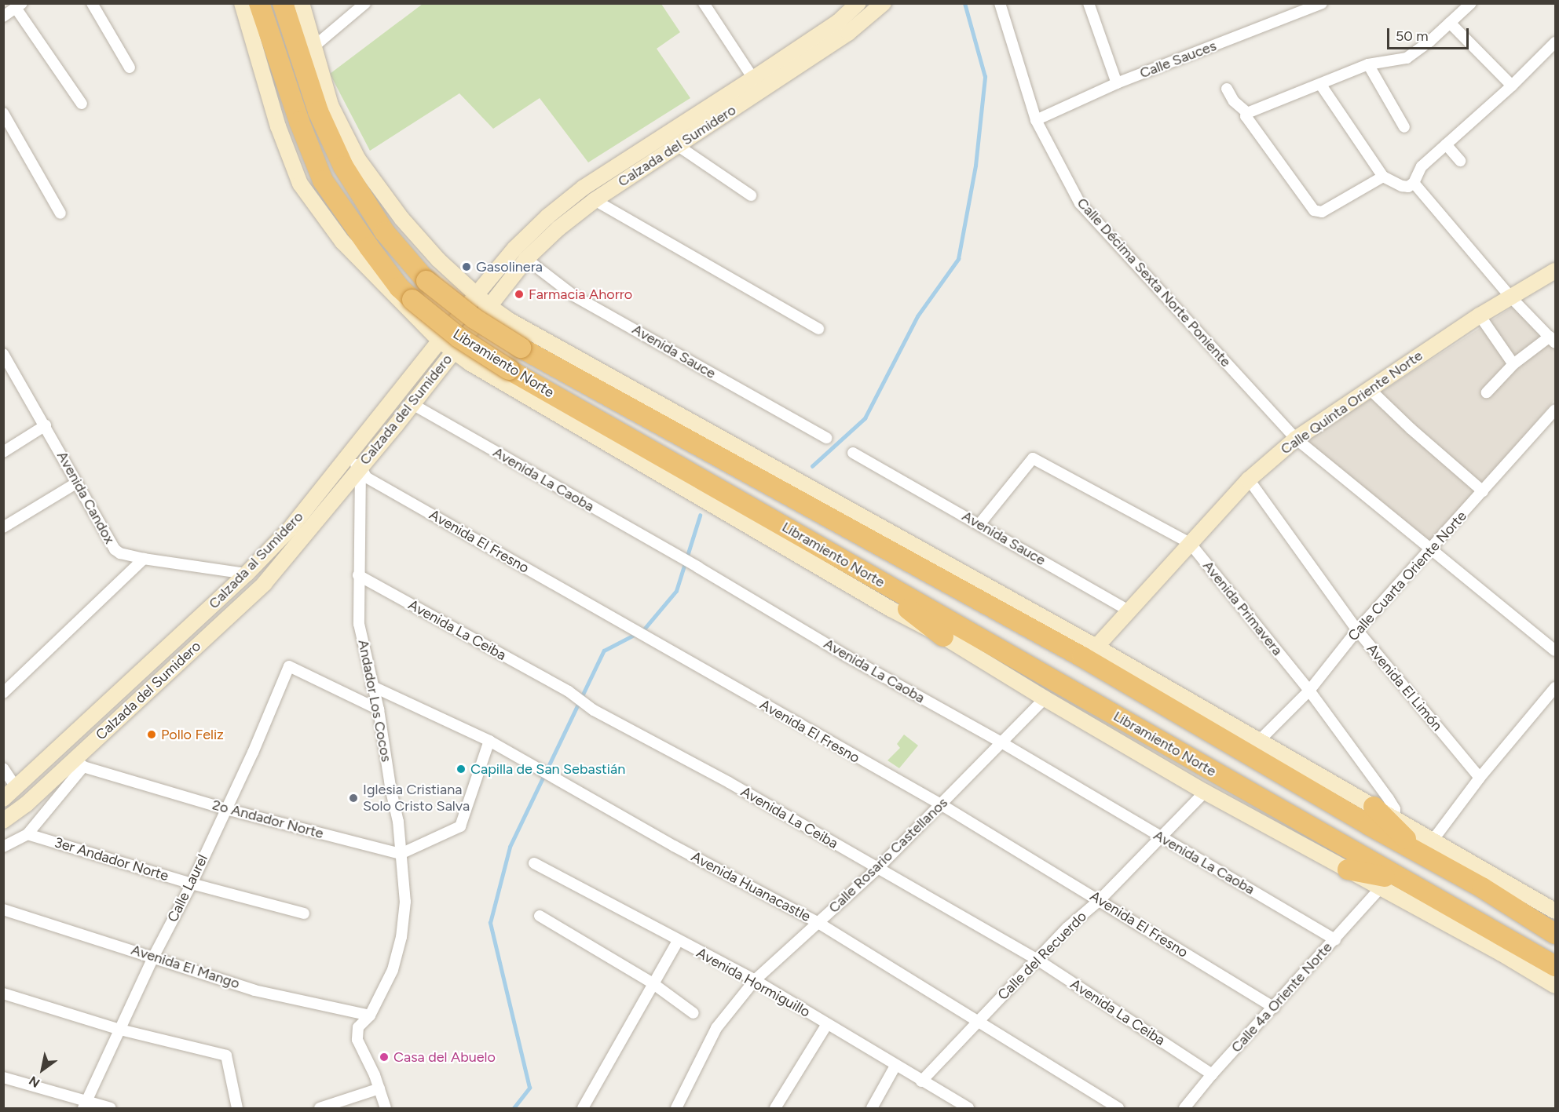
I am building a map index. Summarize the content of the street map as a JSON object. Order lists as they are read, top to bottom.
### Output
{
  "streets": {
    "highway": ["Libramiento Norte"],
    "street": [
      "Calle Sauces",
      "Calzada del Sumidero",
      "Calle Décima Sexta Norte Poniente",
      "Avenida Sauce",
      "Calle Quinta Oriente Norte",
      "Avenida La Caoba",
      "Avenida Candox",
      "Avenida El Fresno",
      "Calzada al Sumidero",
      "Calle Cuarta Oriente Norte",
      "Avenida Primavera",
      "Avenida La Ceiba",
      "Avenida El Limón",
      "Andador Los Cocos",
      "2o Andador Norte",
      "Calle Rosario Castellanos",
      "3er Andador Norte",
      "Avenida Huanacastle",
      "Calle Laurel",
      "Calle del Recuerdo",
      "Avenida El Mango",
      "Avenida Hormiguillo",
      "Calle 4a Oriente Norte"
    ]
  },
  "crossings": [
    ["Calle Sauces", "Calle Décima Sexta Norte Poniente"],
    ["Calzada del Sumidero", "Avenida Sauce"],
    ["Calzada del Sumidero", "Avenida La Caoba"],
    ["Calzada del Sumidero", "Avenida El Fresno"],
    ["Calzada del Sumidero", "Calzada al Sumidero"],
    ["Calzada del Sumidero", "Andador Los Cocos"],
    ["Calzada del Sumidero", "2o Andador Norte"],
    ["Calle Décima Sexta Norte Poniente", "Calle Quinta Oriente Norte"],
    ["Calle Décima Sexta Norte Poniente", "Calle Cuarta Oriente Norte"],
    ["Avenida Sauce", "Calle Quinta Oriente Norte"],
    ["Avenida Sauce", "Avenida Primavera"],
    ["Calle Quinta Oriente Norte", "Avenida Primavera"],
    ["Calle Quinta Oriente Norte", "Avenida El Limón"],
    ["Avenida La Caoba", "Calle Rosario Castellanos"],
    ["Avenida La Caoba", "Calle del Recuerdo"],
    ["Avenida La Caoba", "Calle 4a Oriente Norte"],
    ["Avenida Candox", "Calzada al Sumidero"],
    ["Avenida El Fresno", "Calzada al Sumidero"],
    ["Avenida El Fresno", "Andador Los Cocos"],
    ["Avenida El Fresno", "Calle Rosario Castellanos"],
    ["Avenida El Fresno", "Calle del Recuerdo"],
    ["Avenida El Fresno", "Calle 4a Oriente Norte"],
    ["Calle Cuarta Oriente Norte", "Avenida Primavera"],
    ["Calle Cuarta Oriente Norte", "Avenida El Limón"],
    ["Avenida La Ceiba", "Andador Los Cocos"],
    ["Avenida La Ceiba", "Calle Rosario Castellanos"],
    ["Avenida La Ceiba", "Calle del Recuerdo"],
    ["Avenida La Ceiba", "Calle 4a Oriente Norte"],
    ["Andador Los Cocos", "2o Andador Norte"],
    ["Andador Los Cocos", "Avenida Huanacastle"],
    ["Andador Los Cocos", "Calle Laurel"],
    ["Andador Los Cocos", "Avenida El Mango"],
    ["2o Andador Norte", "Calle Laurel"],
    ["Calle Rosario Castellanos", "Avenida Huanacastle"],
    ["Calle Rosario Castellanos", "Avenida Hormiguillo"],
    ["3er Andador Norte", "Calle Laurel"],
    ["Avenida Huanacastle", "Calle del Recuerdo"],
    ["Calle Laurel", "Avenida El Mango"],
    ["Calle del Recuerdo", "Avenida Hormiguillo"]
  ],
  "places": [
    "Gasolinera",
    "Farmacia Ahorro",
    "Pollo Feliz",
    "Capilla de San Sebastián",
    "Iglesia Cristiana Solo Cristo Salva",
    "Casa del Abuelo"
  ],
  "scale_bar": "50 m",
  "north": "bottom left"
}
